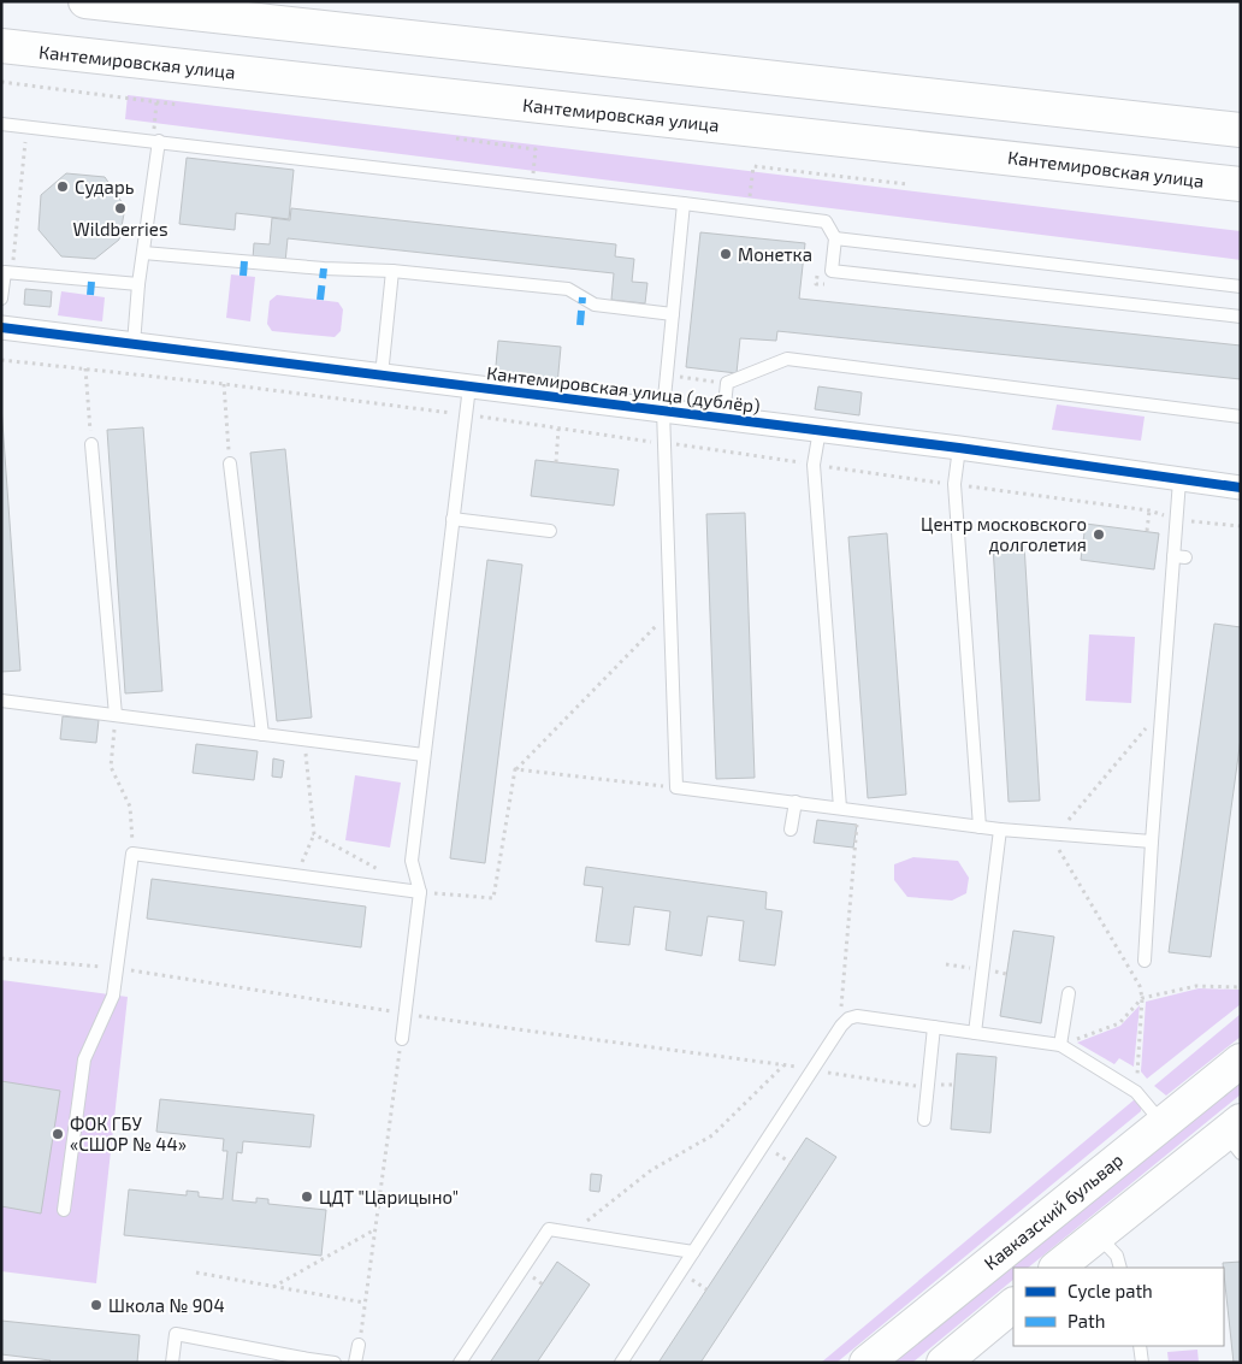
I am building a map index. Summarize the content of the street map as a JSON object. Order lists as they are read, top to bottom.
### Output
{
  "streets": {
    "main road": ["Кантемировская улица", "Кавказский бульвар"],
    "street": ["Кантемировская улица (дублёр)"]
  },
  "places": [
    "Сударь",
    "Wildberries",
    "Монетка",
    "Центр московского долголетия",
    "ФОК ГБУ «СШОР № 44»",
    "ЦДТ \"Царицыно\"",
    "Школа № 904"
  ],
  "legend": ["Cycle path", "Path"]
}
